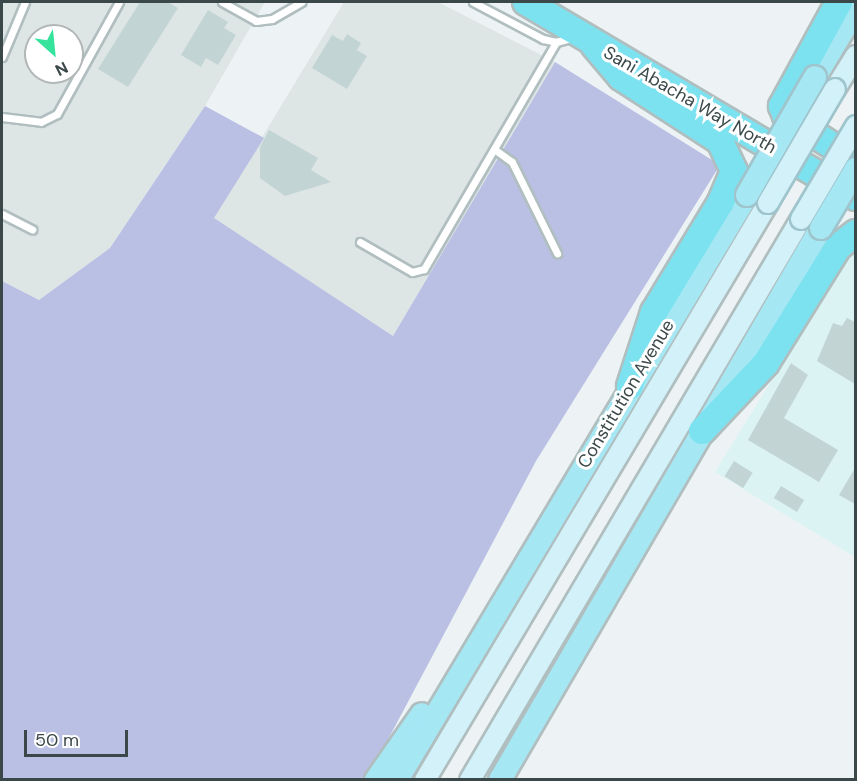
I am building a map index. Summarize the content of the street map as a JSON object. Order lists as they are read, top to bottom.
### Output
{
  "streets": {
    "highway": ["Sani Abacha Way North"],
    "main road": ["Constitution Avenue"]
  },
  "scale_bar": "50 m",
  "north": "bottom right"
}
